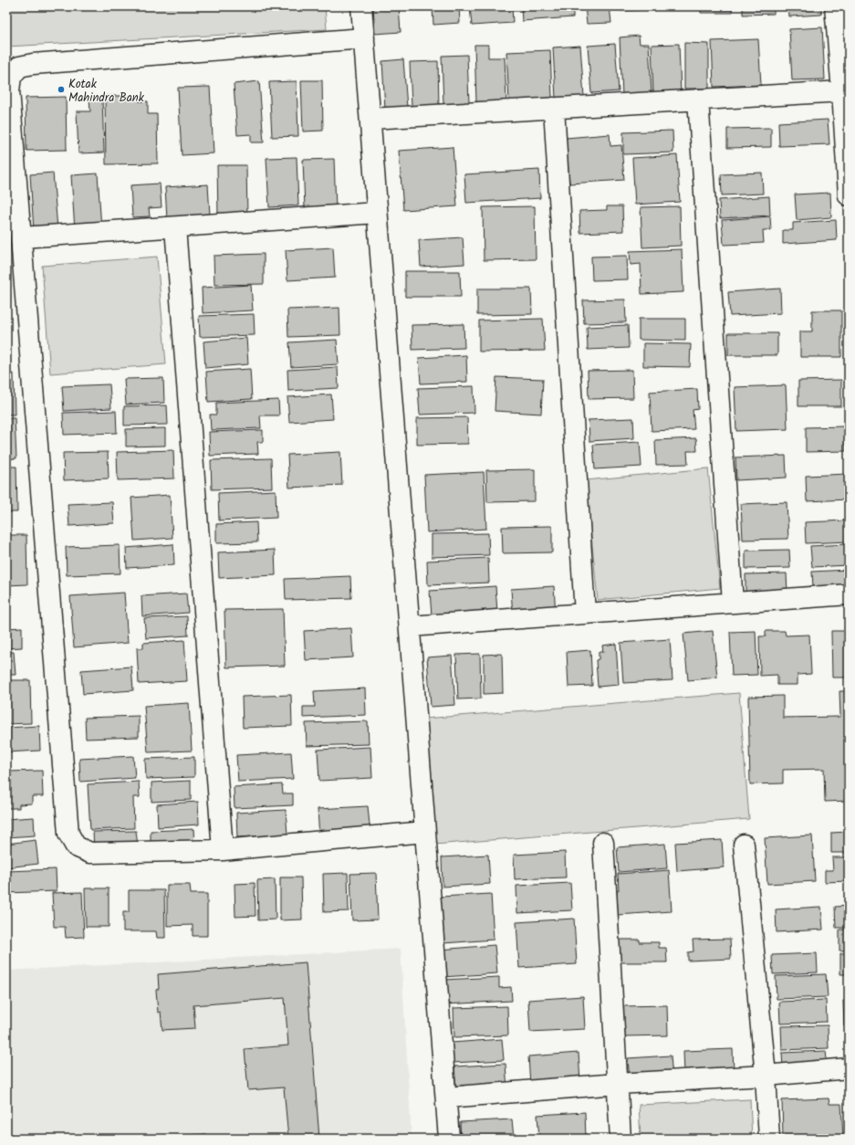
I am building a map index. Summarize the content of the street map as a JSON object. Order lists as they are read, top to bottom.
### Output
{
  "places": ["Kotak Mahindra Bank"]
}
